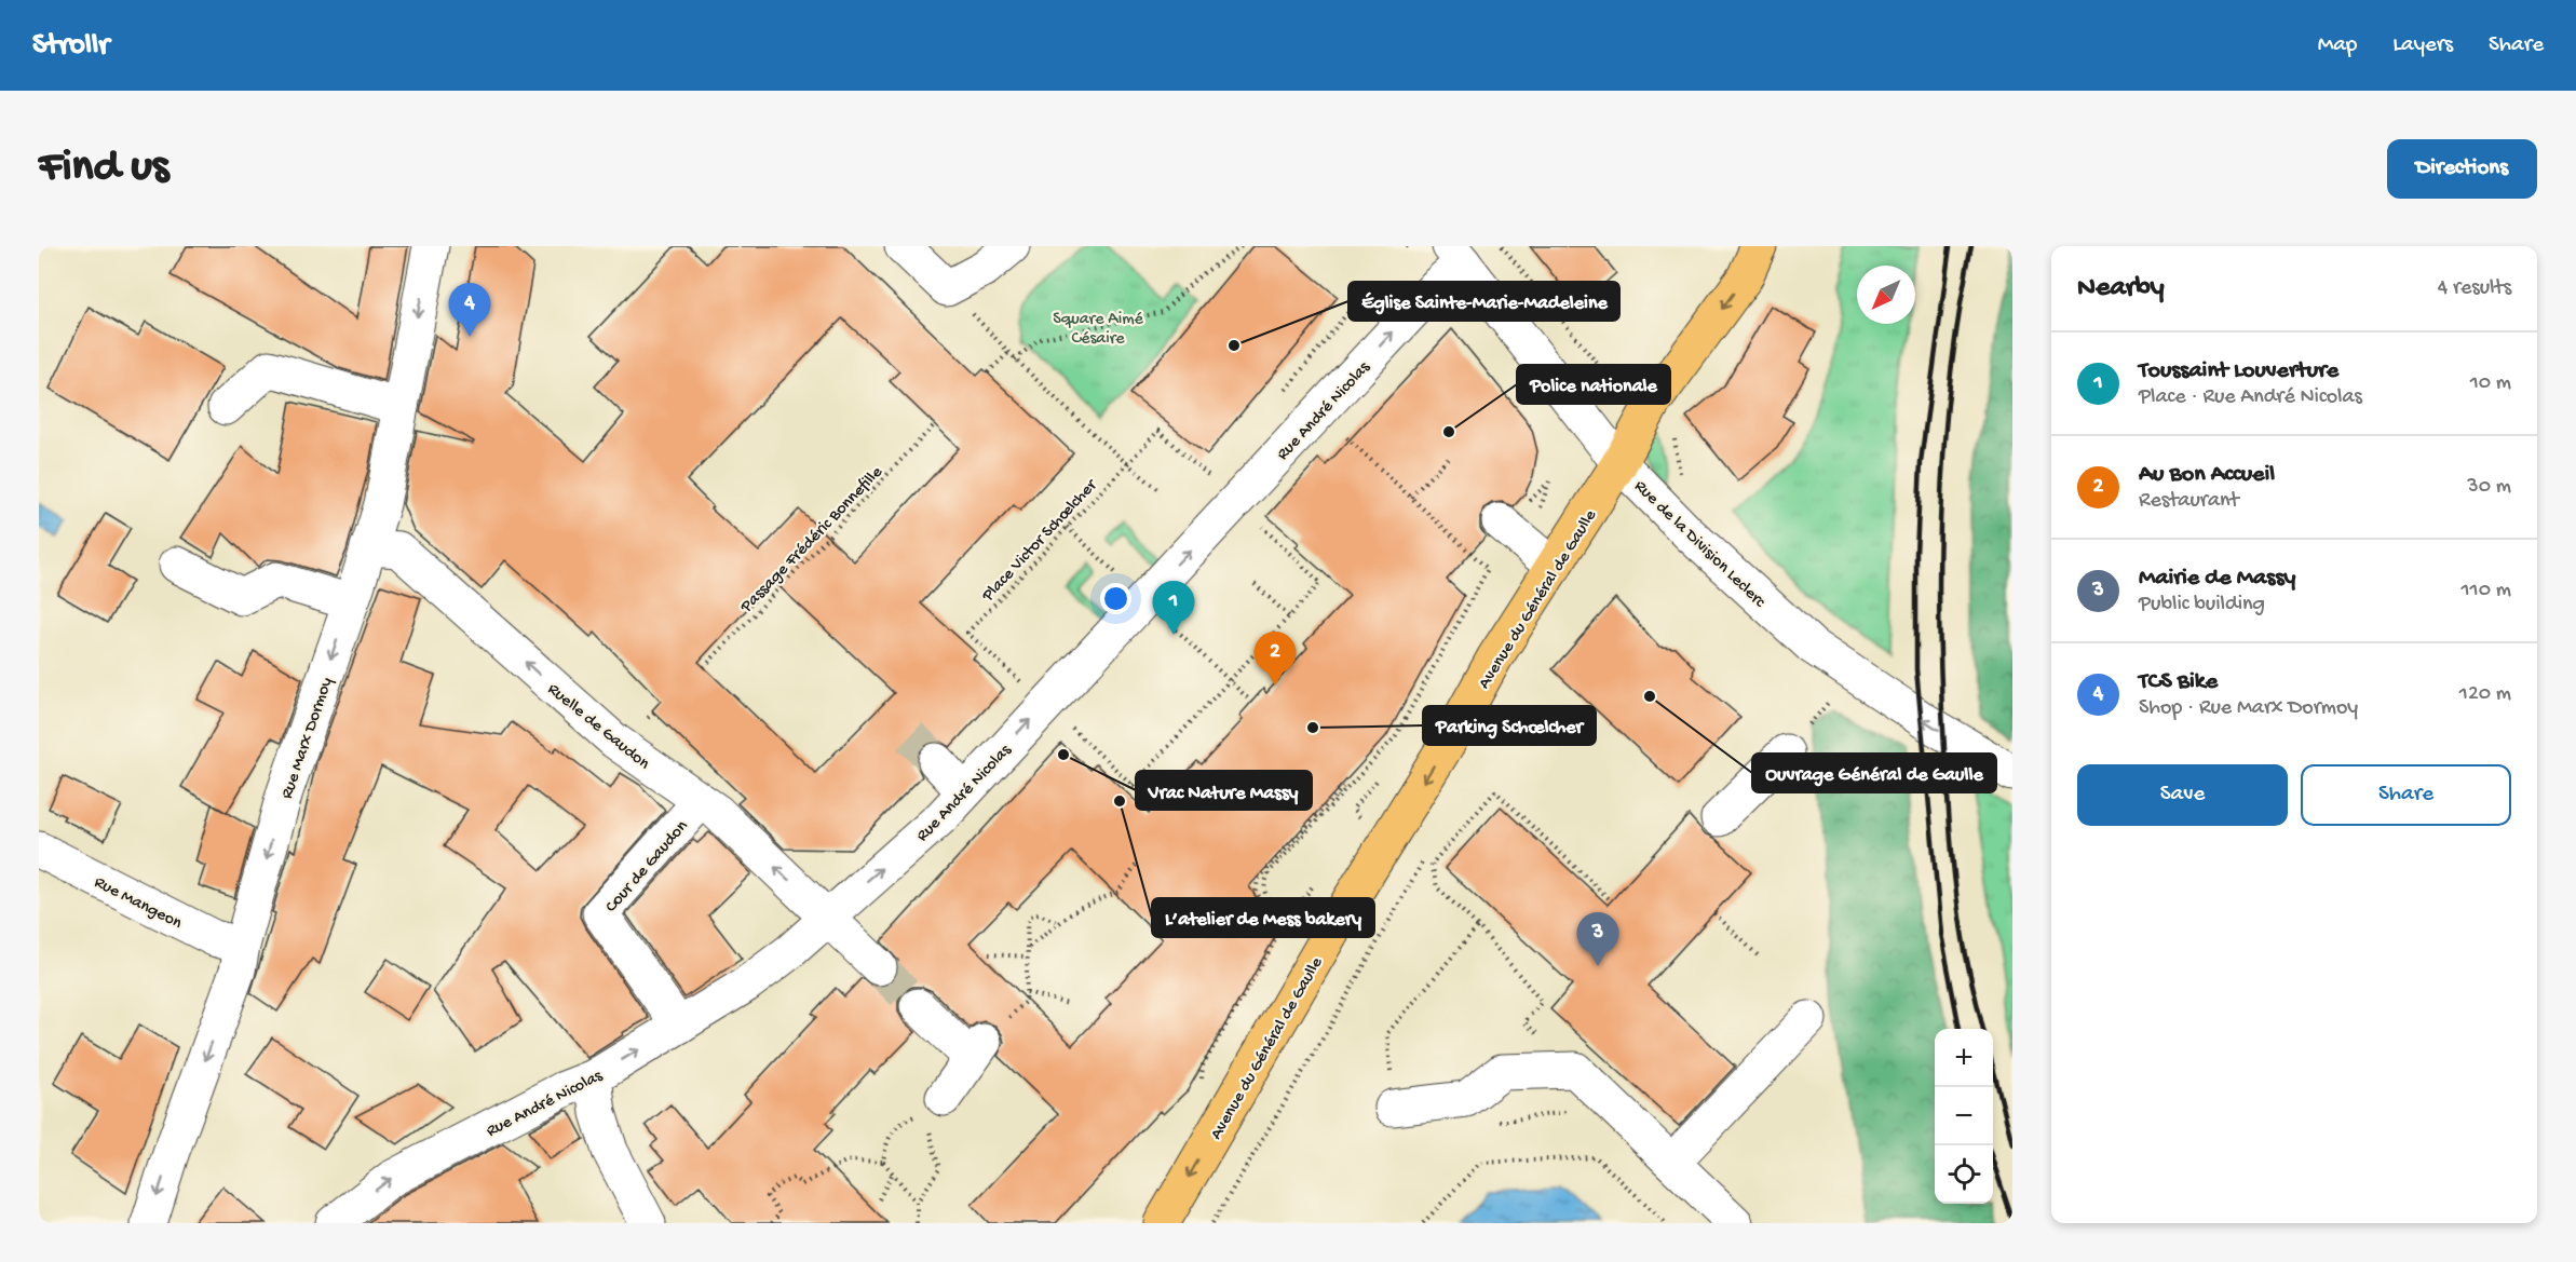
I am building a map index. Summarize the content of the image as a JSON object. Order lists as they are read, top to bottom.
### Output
{
  "streets": {
    "main road": ["Avenue du Général de Gaulle"],
    "street": [
      "Rue André Nicolas",
      "Rue de la Division Leclerc",
      "Ruelle de Gaudon",
      "Rue Marx Dormoy",
      "Cour de Gaudon",
      "Rue Mangeon"
    ],
    "path": ["Passage Frédéric Bonnefille", "Place Victor Schœlcher"]
  },
  "crossings": [
    ["Rue André Nicolas", "Rue de la Division Leclerc"],
    ["Rue André Nicolas", "Ruelle de Gaudon"],
    ["Rue André Nicolas", "Cour de Gaudon"],
    ["Rue de la Division Leclerc", "Avenue du Général de Gaulle"],
    ["Ruelle de Gaudon", "Rue Marx Dormoy"],
    ["Ruelle de Gaudon", "Cour de Gaudon"],
    ["Rue Marx Dormoy", "Rue Mangeon"]
  ],
  "one_way": [
    "Rue André Nicolas",
    "Rue de la Division Leclerc",
    "Avenue du Général de Gaulle",
    "Ruelle de Gaudon",
    "Rue Marx Dormoy"
  ],
  "parks": ["Square Aimé Césaire"],
  "places": [
    "Église Sainte-Marie-Madeleine",
    "Police nationale",
    "Ouvrage Général de Gaulle",
    "Parking Schœlcher",
    "Vrac Nature Massy",
    "L’atelier de Mess bakery"
  ],
  "north": "bottom left",
  "page": {
    "header": "Strollr",
    "nav": ["Map", "Layers", "Share"],
    "buttons": [
      "Directions",
      ["Save", "Share"]
    ],
    "title": "Find us",
    "heading": ["Nearby", "4 results"],
    "pins": [
      "4",
      "1",
      "2",
      "3"
    ],
    "list": [
      {
        "mark": "1",
        "name": "Toussaint Louverture",
        "note": "Place · Rue André Nicolas",
        "value": "10 m"
      },
      {
        "mark": "2",
        "name": "Au Bon Accueil",
        "note": "Restaurant",
        "value": "30 m"
      },
      {
        "mark": "3",
        "name": "Mairie de Massy",
        "note": "Public building",
        "value": "110 m"
      },
      {
        "mark": "4",
        "name": "TCS Bike",
        "note": "Shop · Rue Marx Dormoy",
        "value": "120 m"
      }
    ],
    "map_buttons": ["+", "−"]
  }
}
